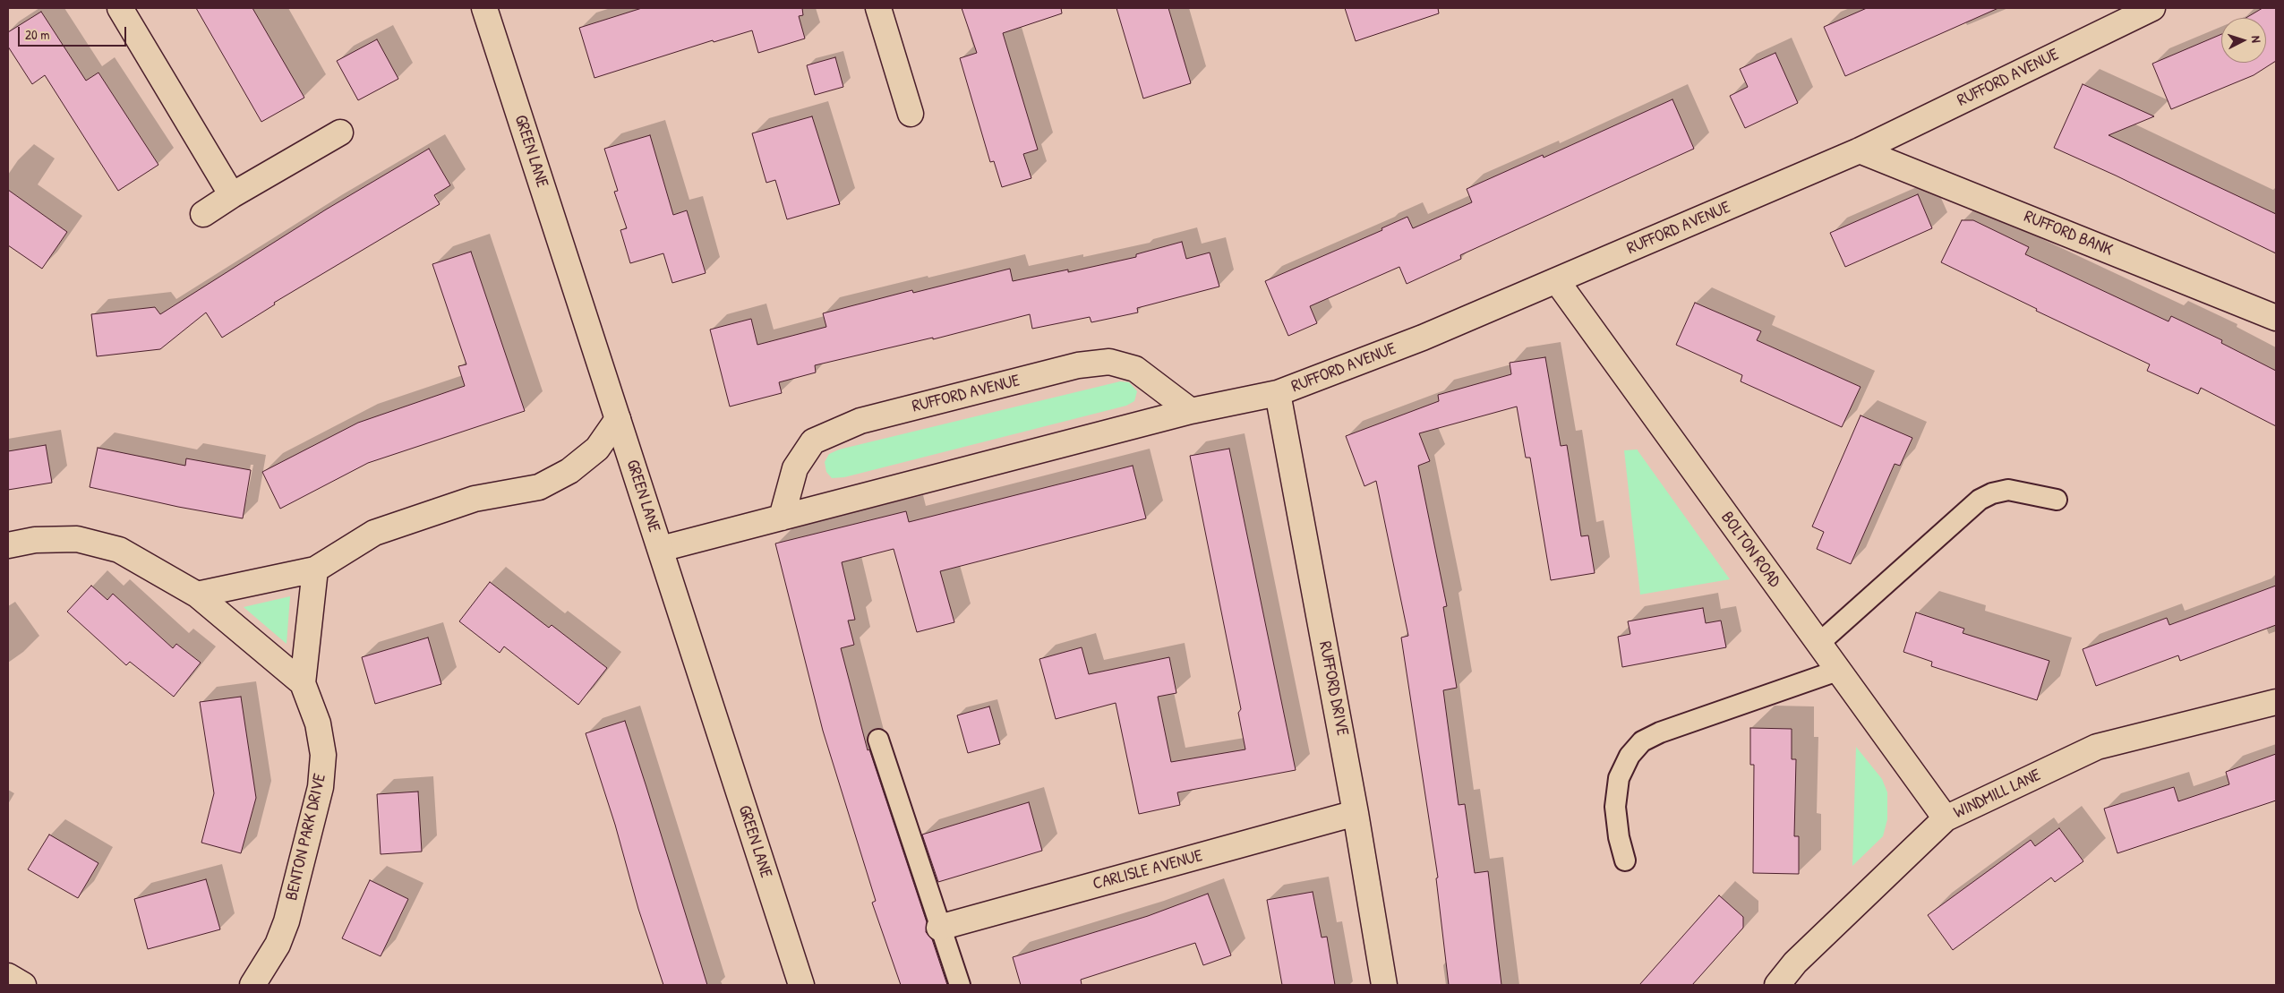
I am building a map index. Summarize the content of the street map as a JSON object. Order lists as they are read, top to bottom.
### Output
{
  "streets": {
    "main road": [
      "RUFFORD AVENUE",
      "GREEN LANE",
      "RUFFORD BANK",
      "BOLTON ROAD",
      "RUFFORD DRIVE",
      "WINDMILL LANE",
      "BENTON PARK DRIVE",
      "CARLISLE AVENUE"
    ]
  },
  "crossings": [
    ["RUFFORD AVENUE", "GREEN LANE"],
    ["RUFFORD AVENUE", "RUFFORD BANK"],
    ["RUFFORD AVENUE", "BOLTON ROAD"],
    ["RUFFORD AVENUE", "RUFFORD DRIVE"],
    ["BOLTON ROAD", "WINDMILL LANE"],
    ["RUFFORD DRIVE", "CARLISLE AVENUE"]
  ],
  "scale_bar": "20 m",
  "north": "right"
}
